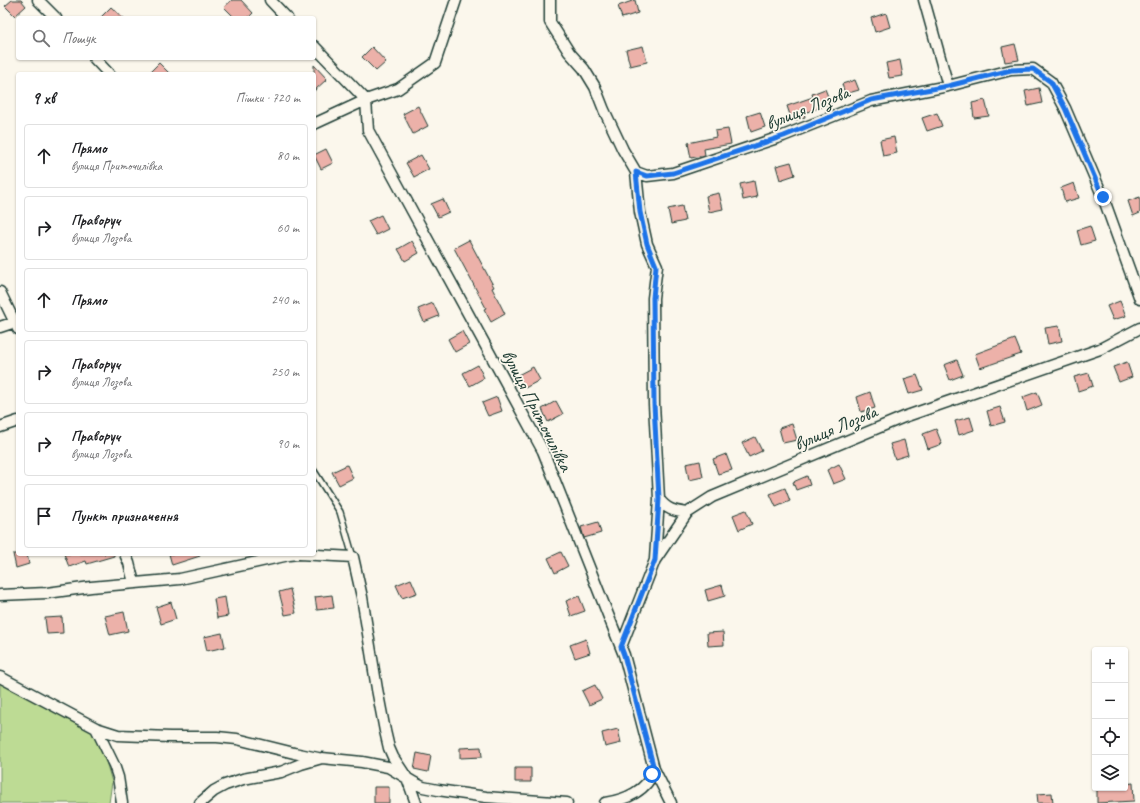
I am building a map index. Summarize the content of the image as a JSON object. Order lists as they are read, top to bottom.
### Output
{
  "streets": {
    "street": ["вулиця Лозова", "вулиця Приточилівка"]
  },
  "crossings": [
    ["вулиця Лозова", "вулиця Приточилівка"]
  ],
  "page": {
    "search": "Пошук",
    "heading": ["9 хв", "Пішки · 720 m"],
    "list": [
      ["Прямо", "вулиця Приточилівка", "80 m"],
      ["Праворуч", "вулиця Лозова", "60 m"],
      ["Прямо", "240 m"],
      ["Праворуч", "вулиця Лозова", "250 m"],
      ["Праворуч", "вулиця Лозова", "90 m"],
      "Пункт призначення"
    ],
    "map_buttons": ["+", "−"]
  }
}
